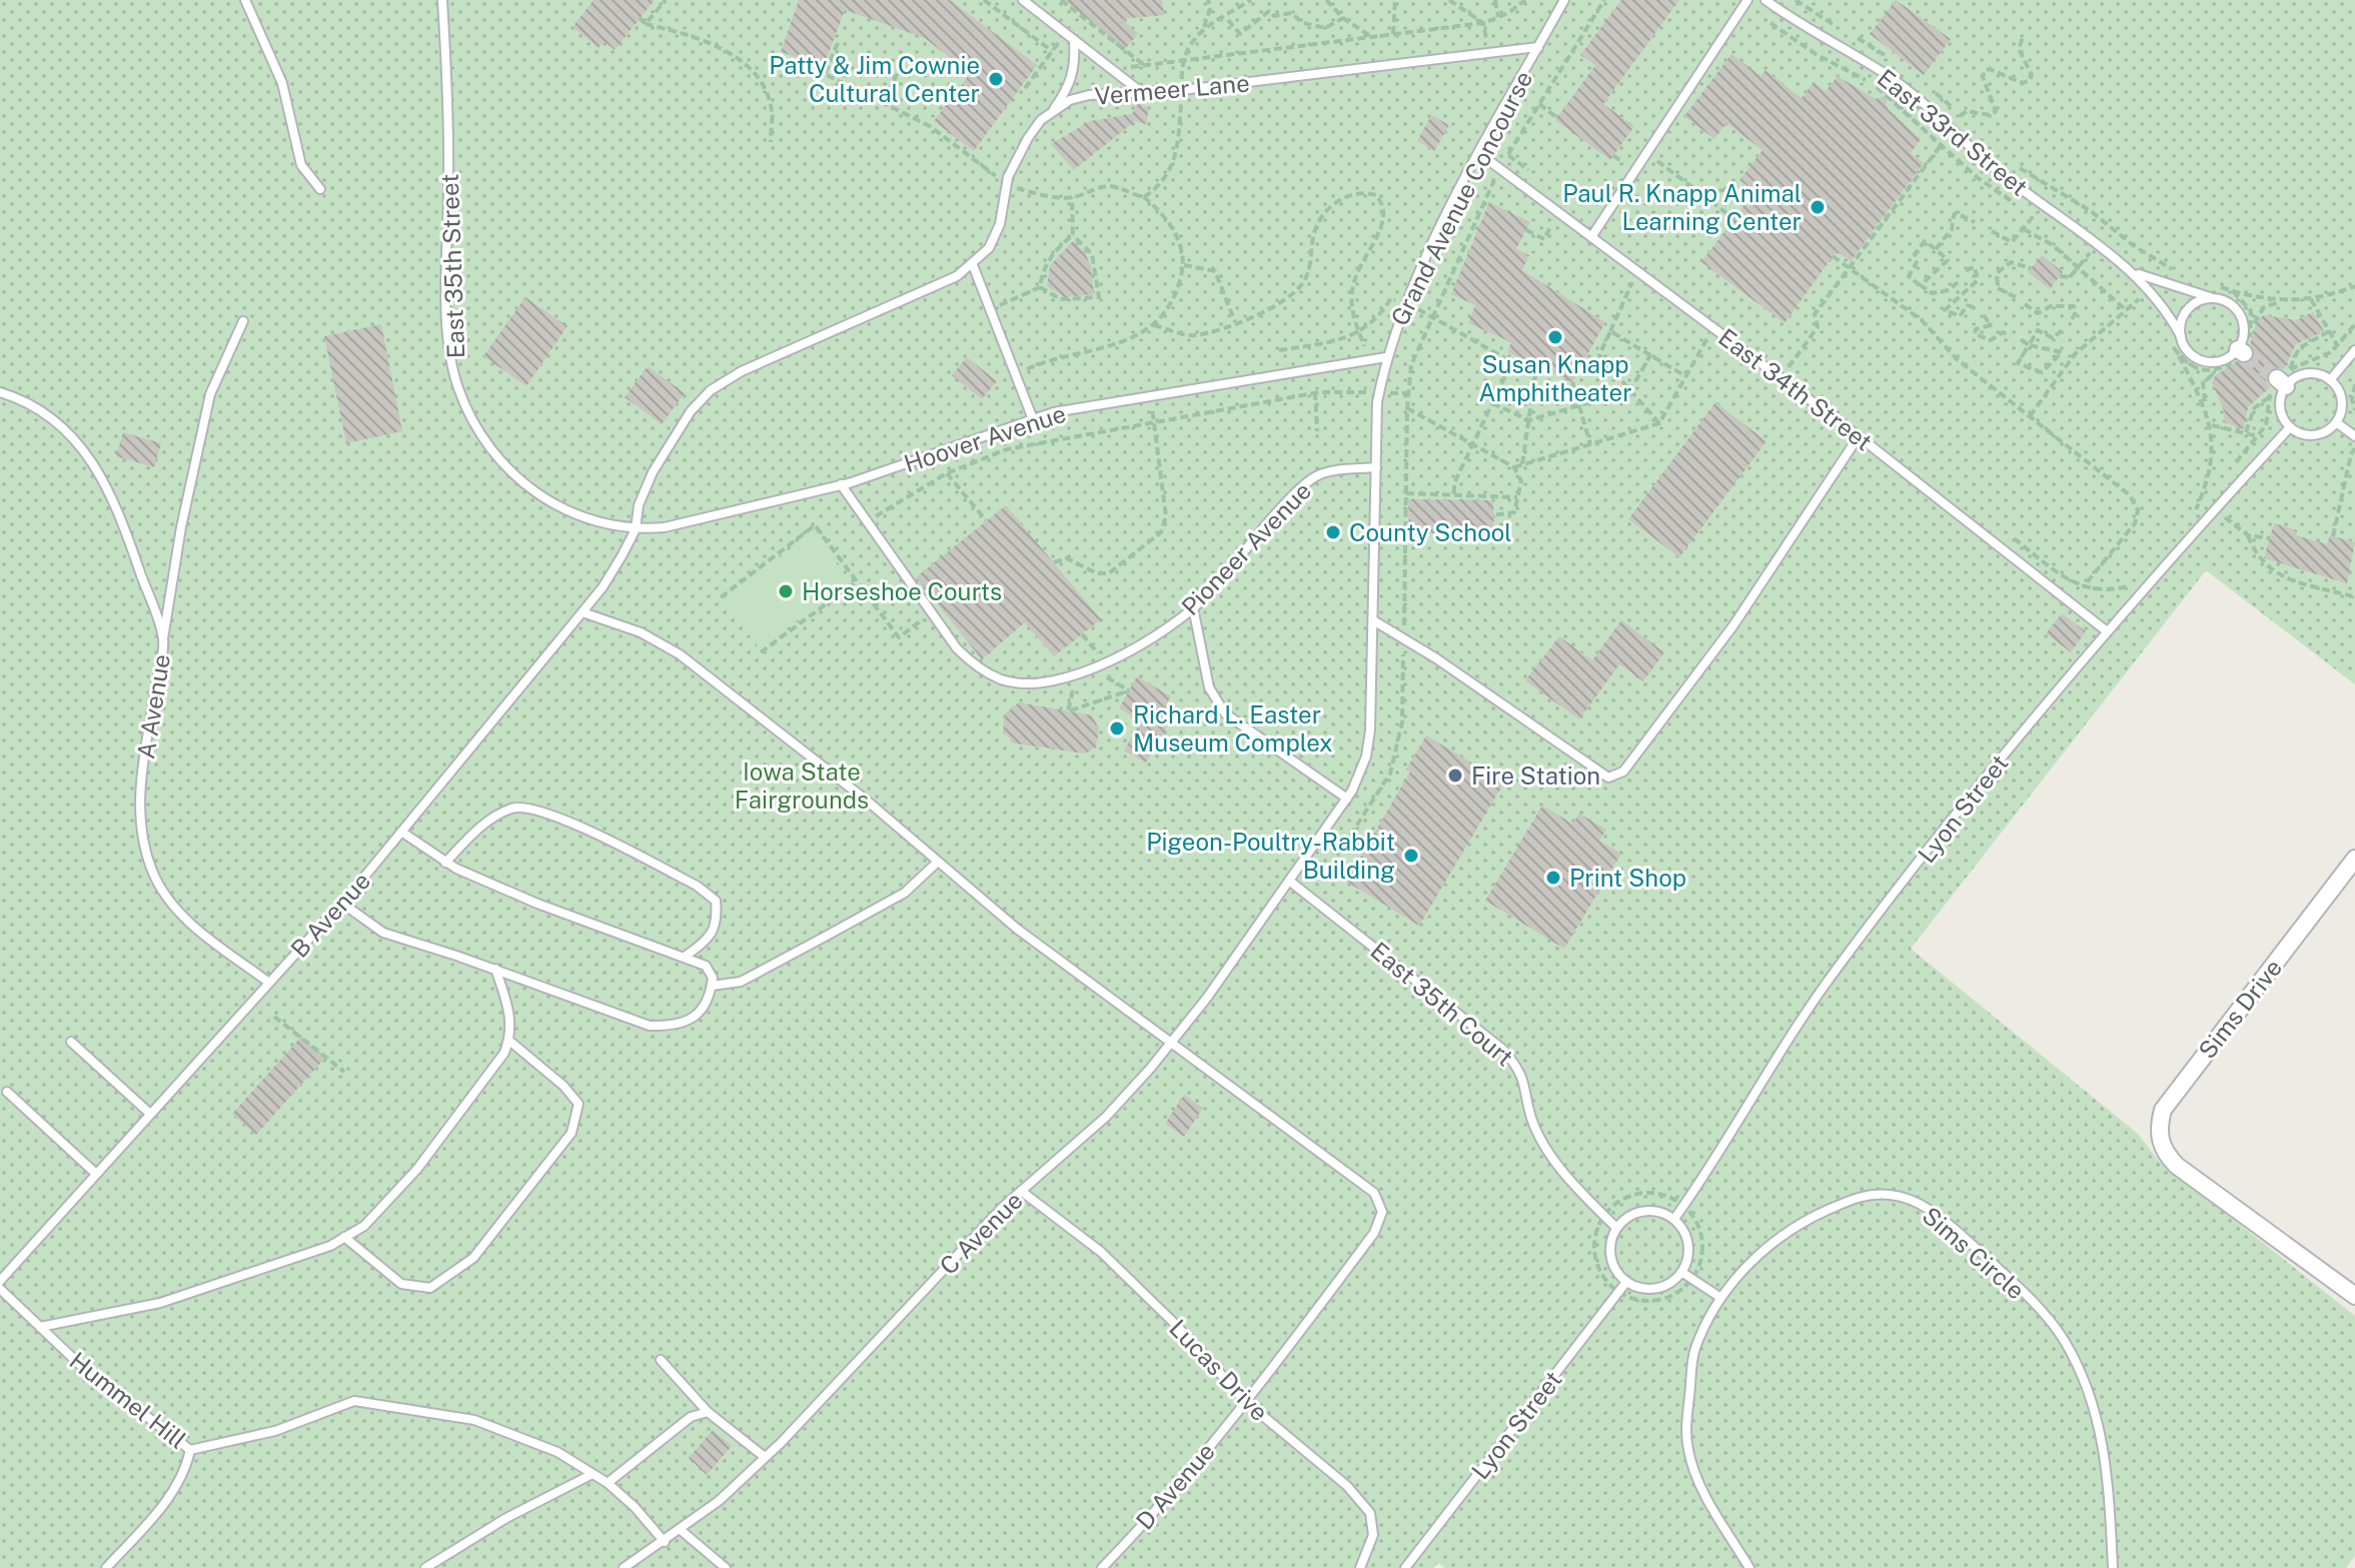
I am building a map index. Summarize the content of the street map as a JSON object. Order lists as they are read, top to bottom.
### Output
{
  "streets": {
    "street": ["Sims Drive"],
    "lane": [
      "Vermeer Lane",
      "East 33rd Street",
      "Grand Avenue Concourse",
      "East 35th Street",
      "East 34th Street",
      "Hoover Avenue",
      "Pioneer Avenue",
      "A Avenue",
      "Lyon Street",
      "B Avenue",
      "East 35th Court",
      "C Avenue",
      "Sims Circle",
      "Lucas Drive",
      "Hummel Hill",
      "D Avenue"
    ]
  },
  "crossings": [
    ["Vermeer Lane", "Grand Avenue Concourse"],
    ["Vermeer Lane", "East 35th Street"],
    ["Vermeer Lane", "Hoover Avenue"],
    ["Vermeer Lane", "B Avenue"],
    ["Grand Avenue Concourse", "East 34th Street"],
    ["Grand Avenue Concourse", "Hoover Avenue"],
    ["Grand Avenue Concourse", "Pioneer Avenue"],
    ["Grand Avenue Concourse", "C Avenue"],
    ["East 35th Street", "Hoover Avenue"],
    ["East 35th Street", "B Avenue"],
    ["East 34th Street", "Lyon Street"],
    ["Hoover Avenue", "Pioneer Avenue"],
    ["Hoover Avenue", "B Avenue"],
    ["A Avenue", "B Avenue"],
    ["Lyon Street", "East 35th Court"],
    ["East 35th Court", "C Avenue"],
    ["C Avenue", "Lucas Drive"],
    ["C Avenue", "Hummel Hill"],
    ["C Avenue", "D Avenue"],
    ["Lucas Drive", "D Avenue"]
  ],
  "parks": ["Iowa State Fairgrounds"],
  "places": [
    "Patty & Jim Cownie Cultural Center",
    "Paul R. Knapp Animal Learning Center",
    "Susan Knapp Amphitheater",
    "County School",
    "Horseshoe Courts",
    "Richard L. Easter Museum Complex",
    "Fire Station",
    "Pigeon-Poultry-Rabbit Building",
    "Print Shop"
  ]
}
